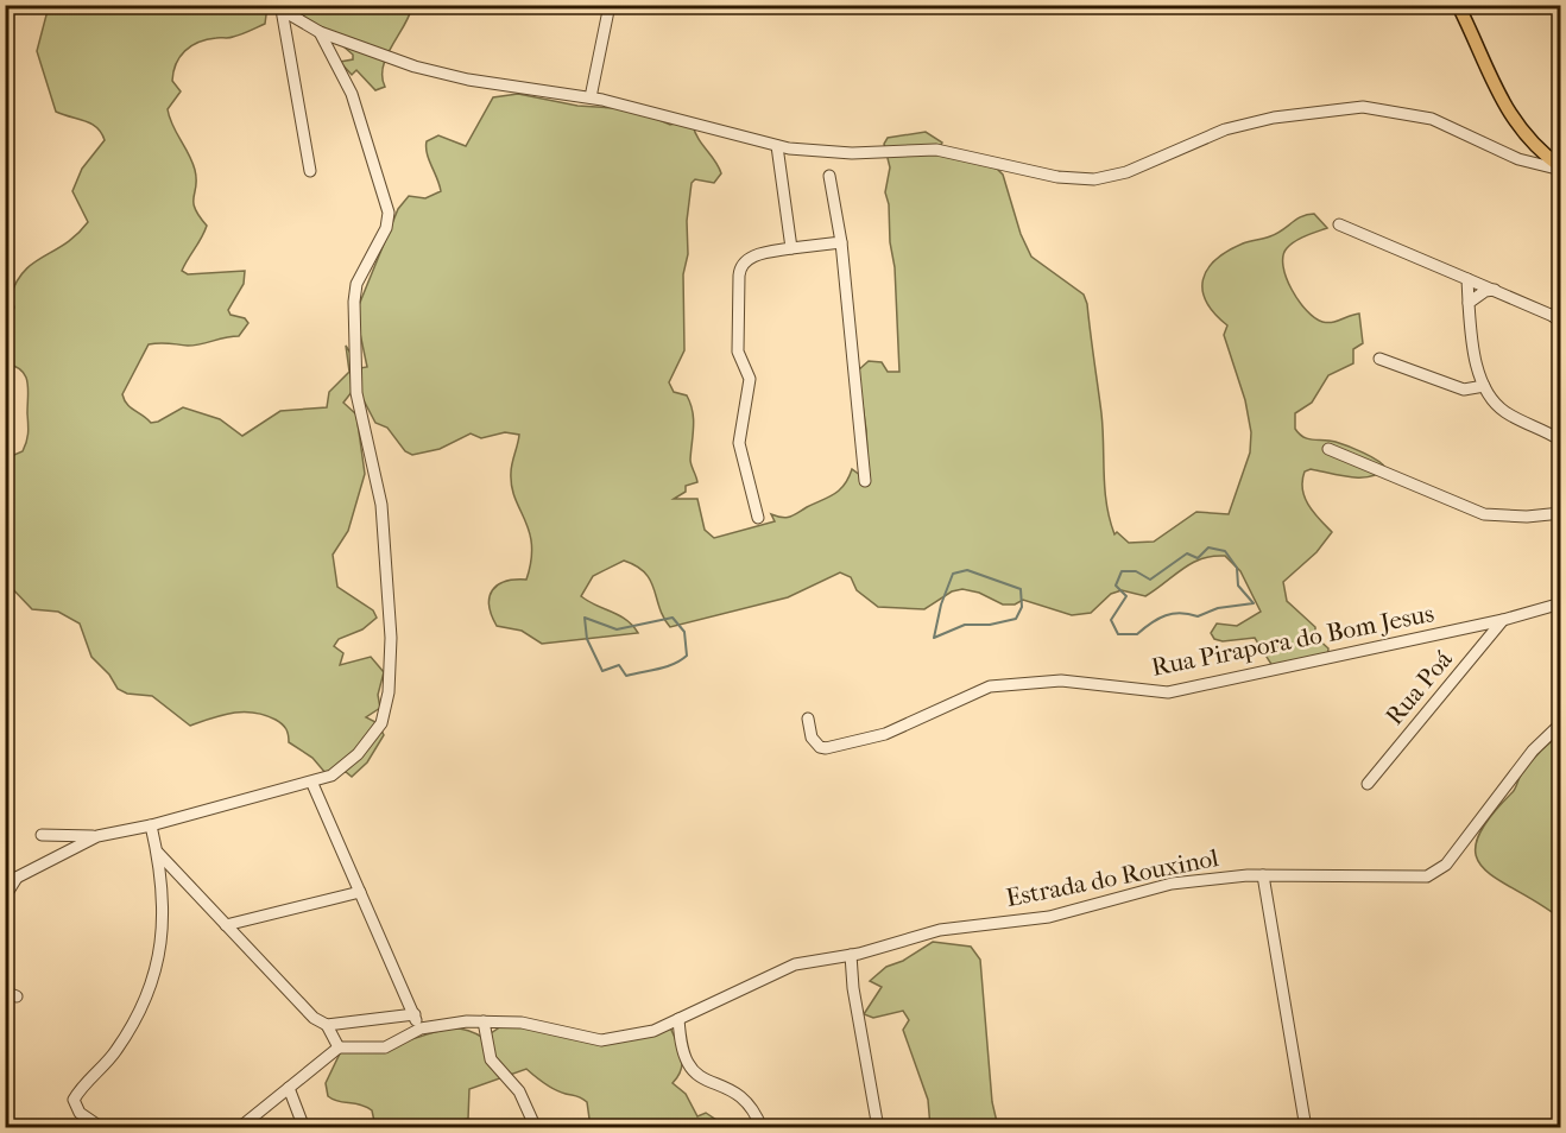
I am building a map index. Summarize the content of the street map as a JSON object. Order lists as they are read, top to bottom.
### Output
{
  "streets": {
    "street": ["Rua Pirapora do Bom Jesus", "Rua Poá", "Estrada do Rouxinol"]
  },
  "crossings": [
    ["Rua Pirapora do Bom Jesus", "Rua Poá"]
  ]
}
